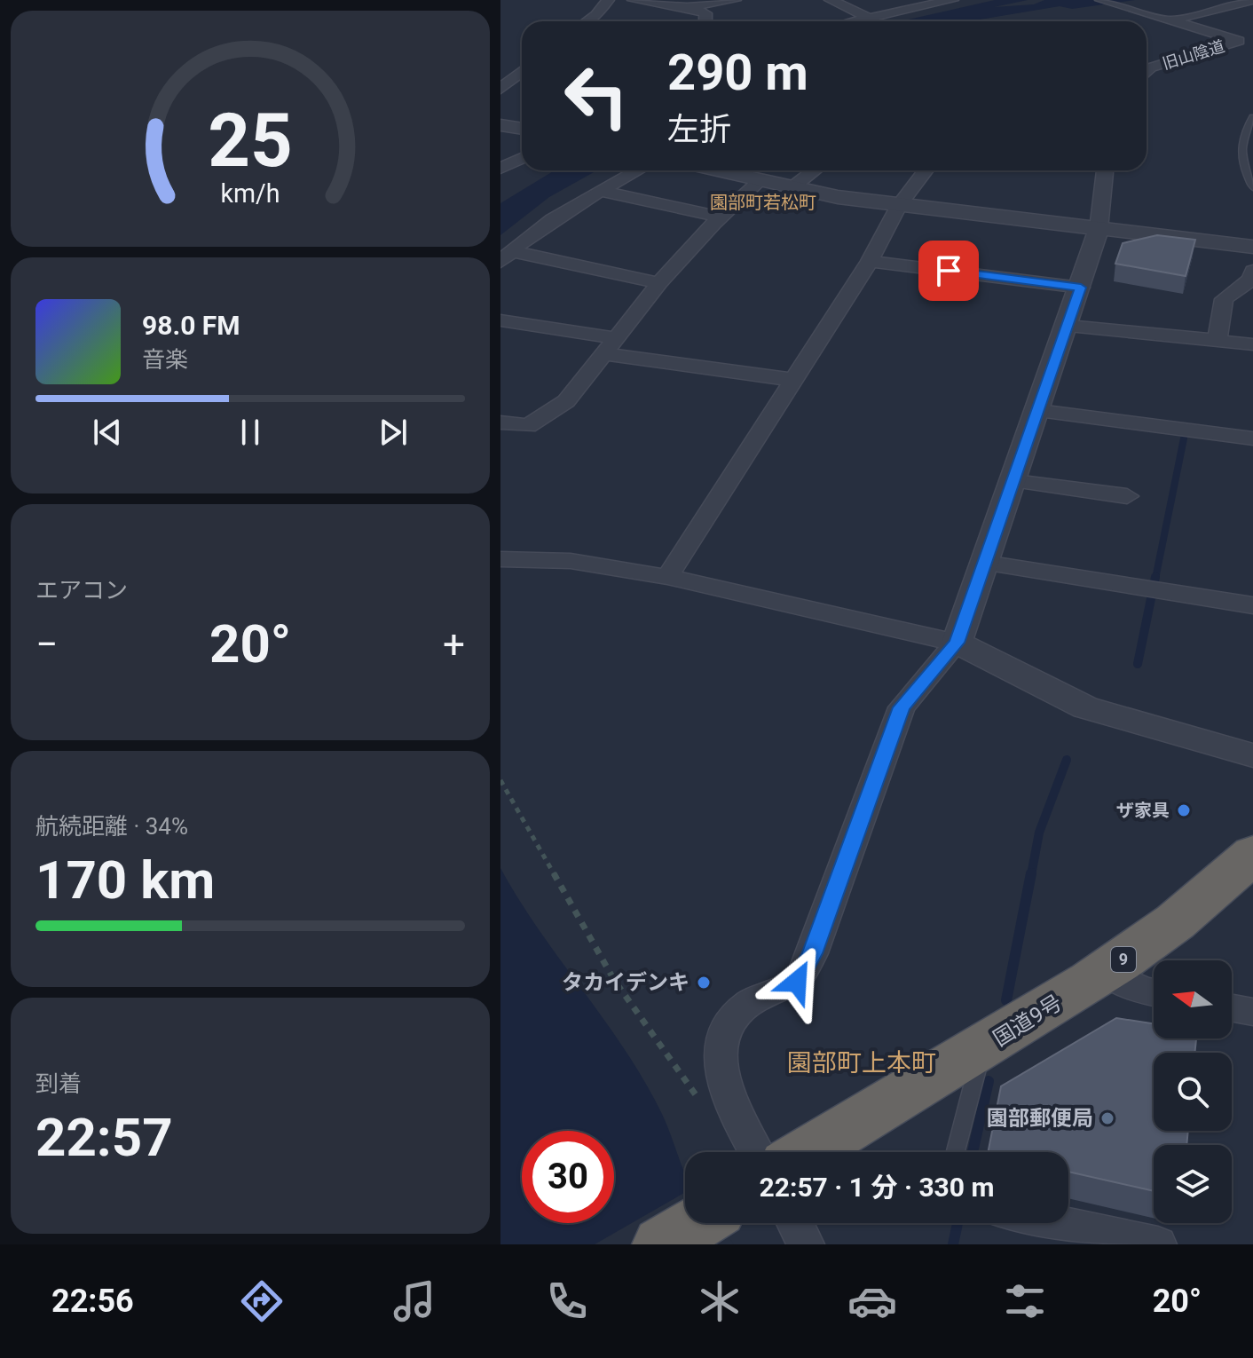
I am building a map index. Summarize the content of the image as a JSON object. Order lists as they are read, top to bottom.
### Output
{
  "streets": {
    "highway": ["9", "国道9号"],
    "street": ["旧山陰道"]
  },
  "districts": ["園部町若松町", "園部町上本町"],
  "places": ["ザ家具", "タカイデンキ", "園部郵便局"],
  "north": "left",
  "page": {
    "turn": ["290 m", "左折"],
    "song": ["98.0 FM", "音楽"],
    "tile": [
      "エアコン",
      ["航続距離 · 34%", "170 km"],
      ["到着", "22:57"]
    ],
    "heat": ["−", "20°", "+"],
    "limit": "30",
    "trip": "22:57 · 1 分 · 330 m",
    "tabs": ["22:56", "20°"],
    "gauge": ["25", "km/h"]
  }
}
